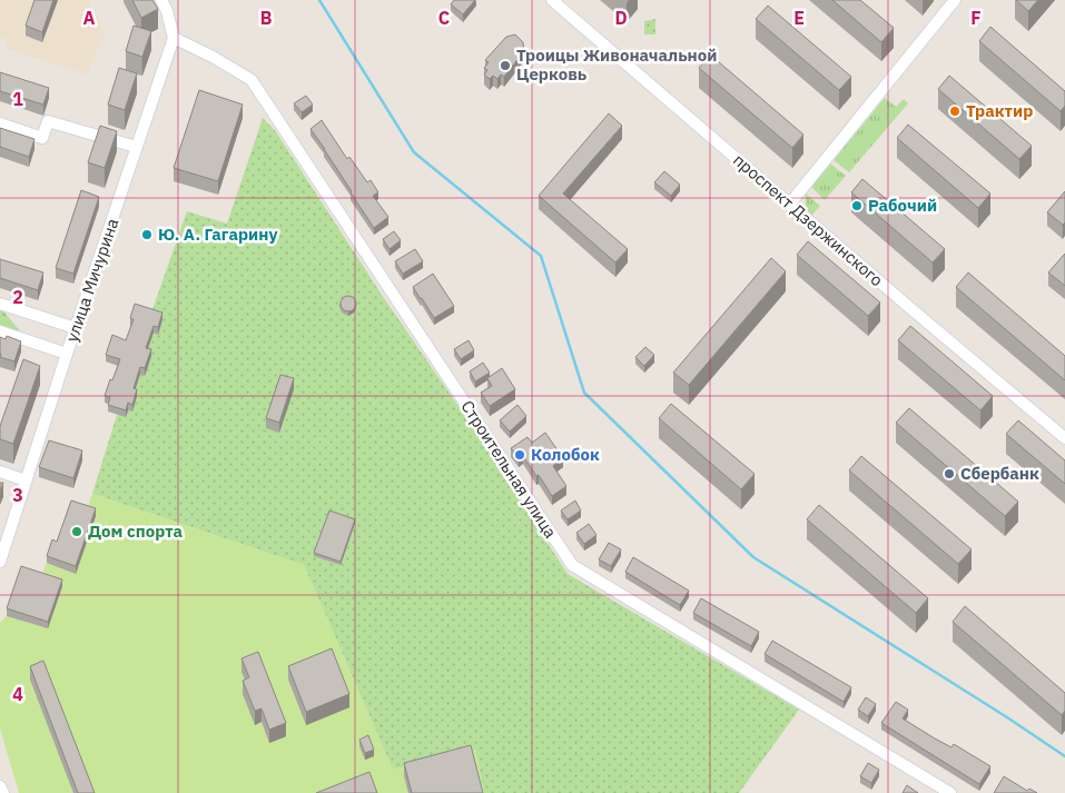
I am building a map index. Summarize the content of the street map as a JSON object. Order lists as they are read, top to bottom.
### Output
{
  "streets": {
    "street": ["проспект Дзержинского", "улица Мичурина", "Строительная улица"]
  },
  "crossings": [
    ["улица Мичурина", "Строительная улица"]
  ],
  "places": [
    "Троицы Живоначальной Церковь",
    "Трактир",
    "Рабочий",
    "Ю. А. Гагарину",
    "Колобок",
    "Сбербанк",
    "Дом спорта"
  ],
  "grid": {
    "columns": [
      "A",
      "B",
      "C",
      "D",
      "E",
      "F"
    ],
    "rows": [
      "1",
      "2",
      "3",
      "4"
    ]
  }
}
